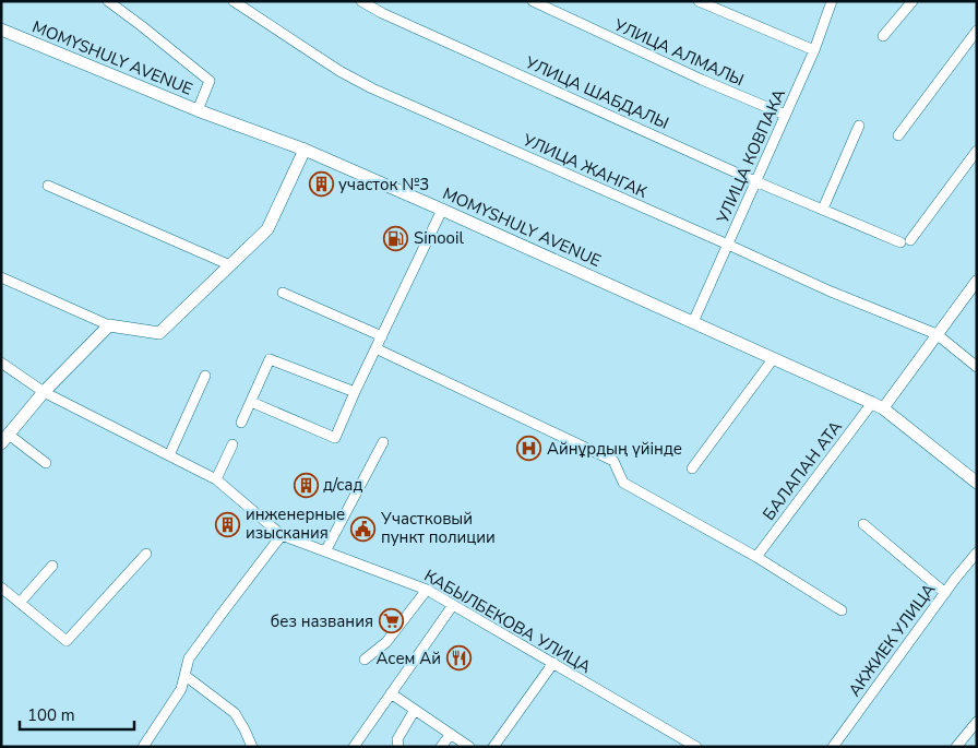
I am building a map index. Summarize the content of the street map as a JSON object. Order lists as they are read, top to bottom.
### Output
{
  "streets": {
    "main road": ["MOMYSHULY AVENUE"],
    "street": [
      "УЛИЦА АЛМАЛЫ",
      "УЛИЦА ШАБДАЛЫ",
      "УЛИЦА КОВПАКА",
      "УЛИЦА ЖАНГАК",
      "БАЛАПАН АТА",
      "КАБЫЛБЕКОВА УЛИЦА",
      "АКЖИЕК УЛИЦА"
    ]
  },
  "crossings": [
    ["УЛИЦА АЛМАЛЫ", "УЛИЦА КОВПАКА"],
    ["MOMYSHULY AVENUE", "УЛИЦА КОВПАКА"],
    ["MOMYSHULY AVENUE", "БАЛАПАН АТА"],
    ["УЛИЦА ШАБДАЛЫ", "УЛИЦА КОВПАКА"],
    ["УЛИЦА КОВПАКА", "УЛИЦА ЖАНГАК"]
  ],
  "places": {
    "building": ["участок №3", "д/сад", "инженерные изыскания"],
    "fuel station": ["Sinooil"],
    "hospital": ["Айнұрдың үйінде"],
    "public building": ["Участковый пункт полиции"],
    "supermarket": ["без названия"],
    "restaurant": ["Асем Ай"]
  },
  "scale_bar": "100 m"
}
